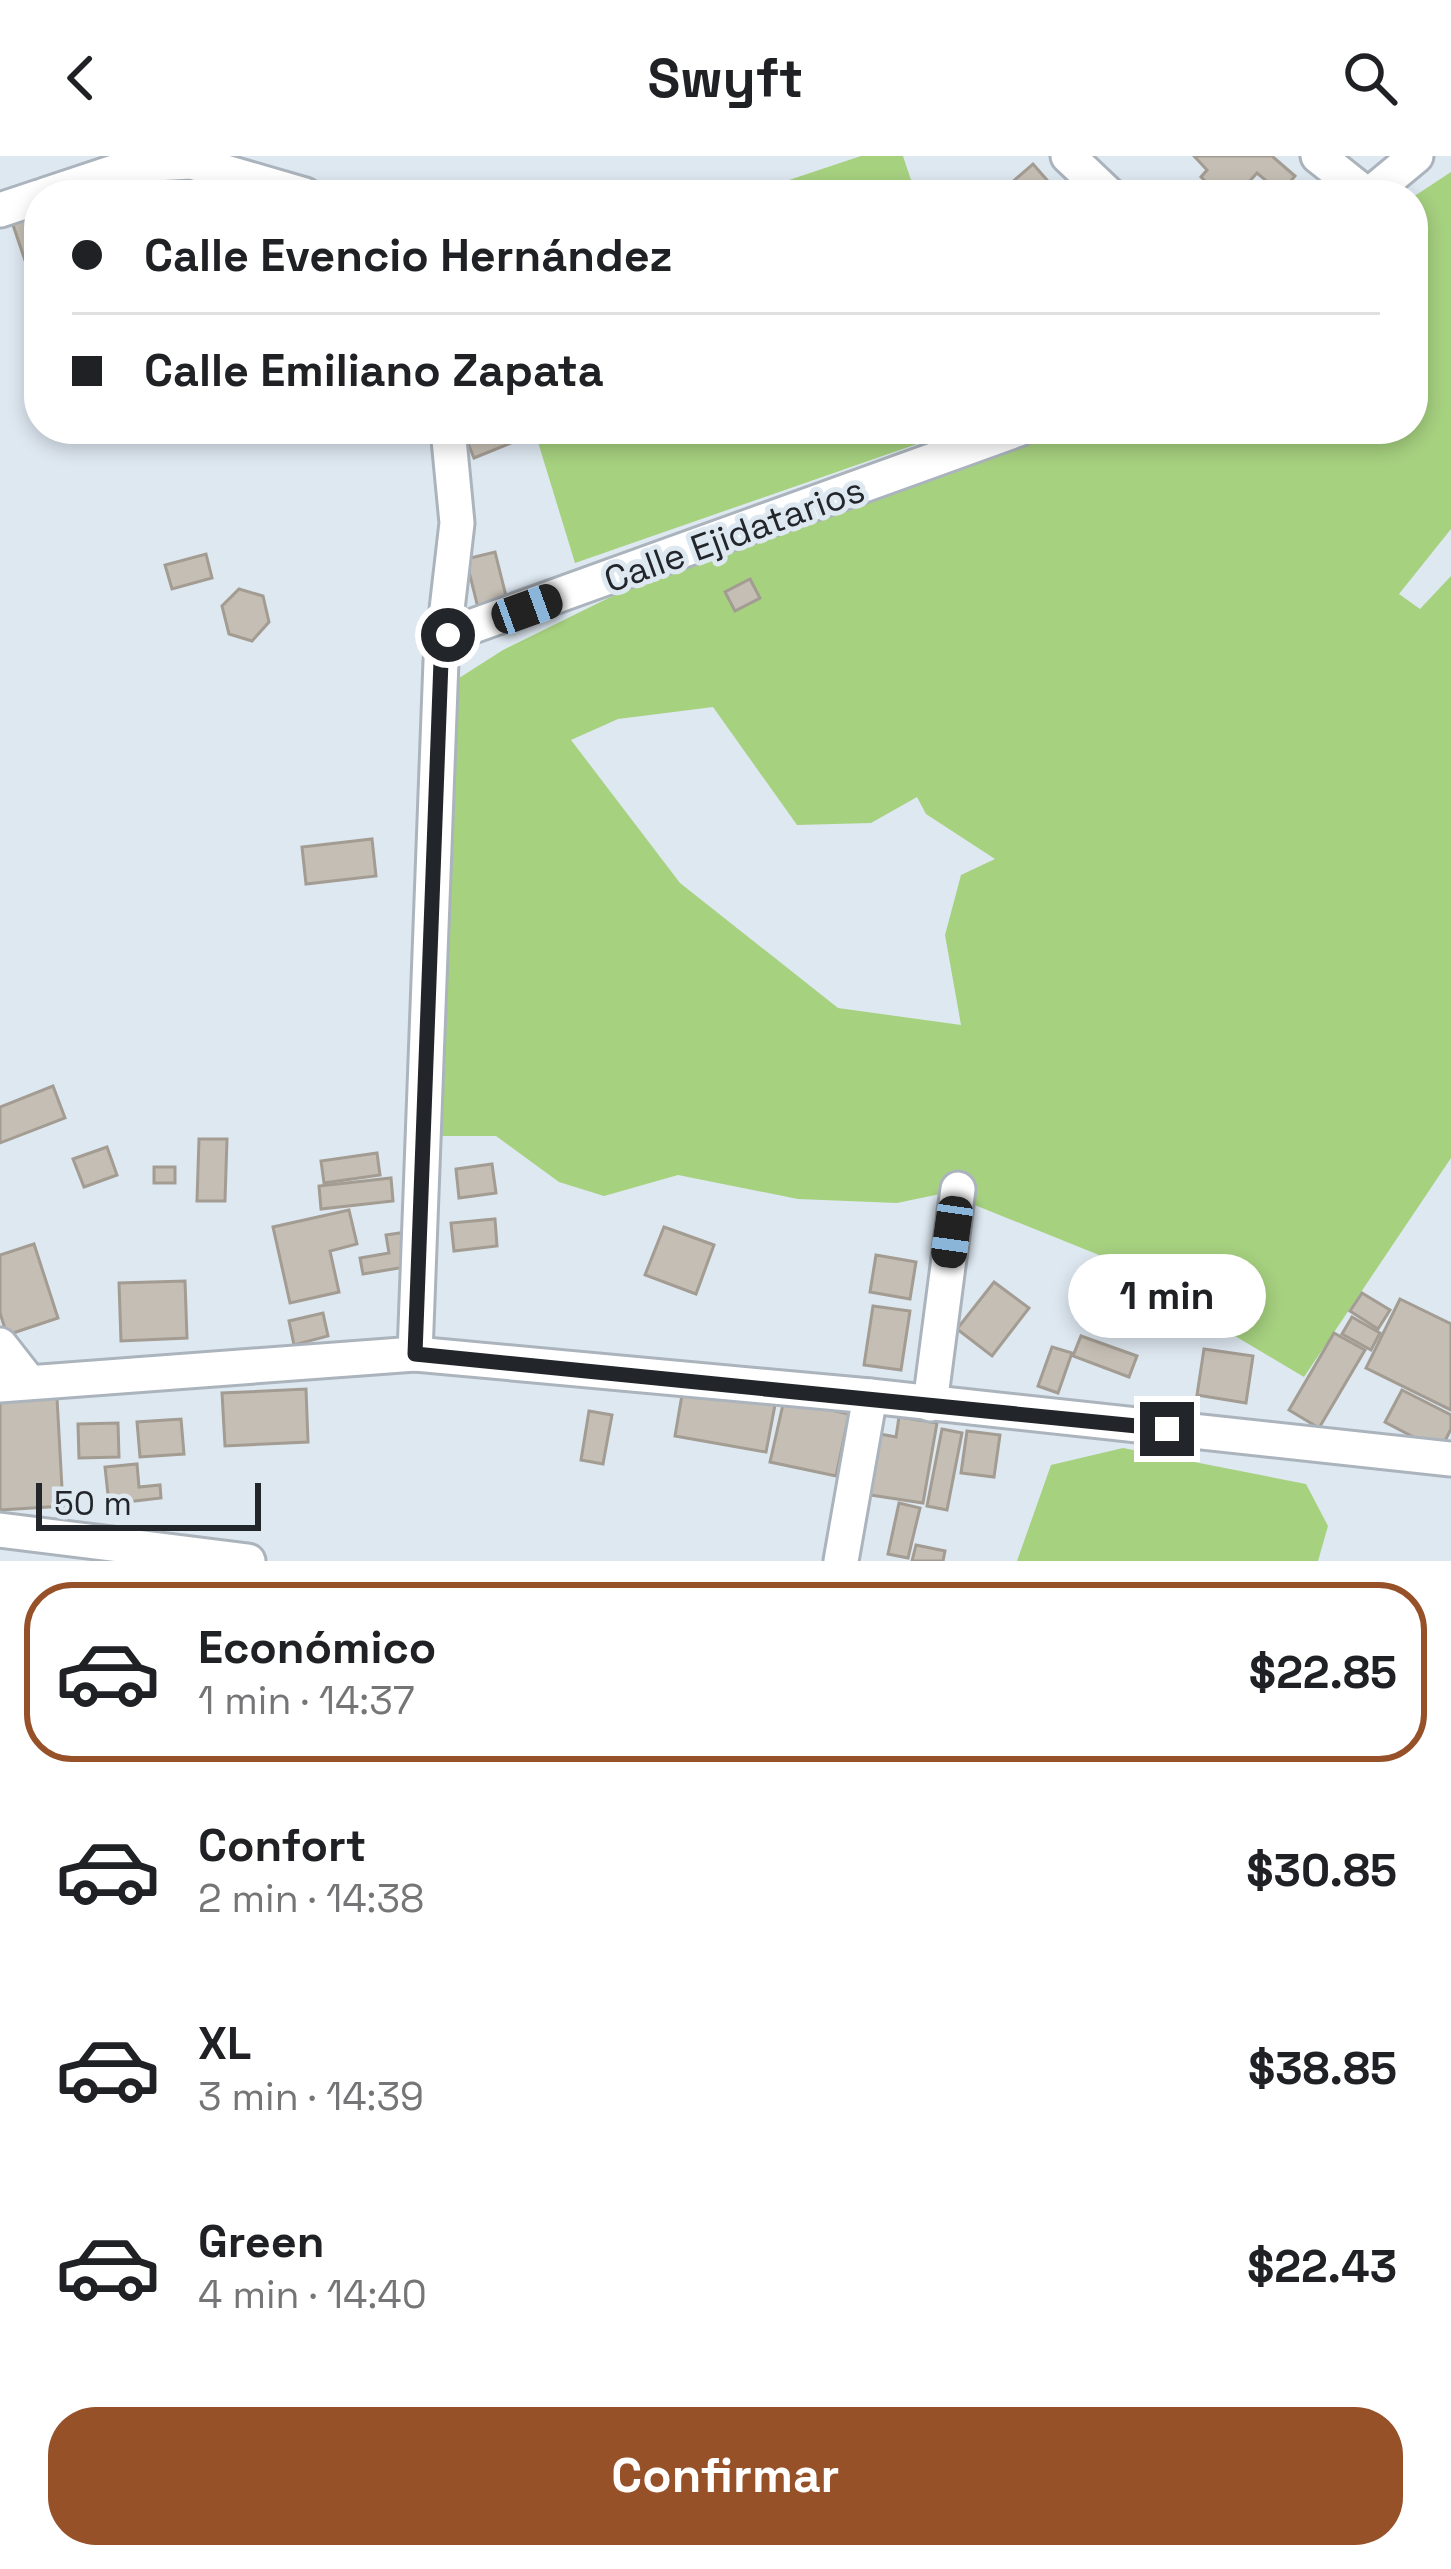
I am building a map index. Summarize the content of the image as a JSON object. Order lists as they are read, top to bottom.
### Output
{
  "streets": {
    "street": ["Calle Ejidatarios"]
  },
  "scale_bar": "50 m",
  "page": {
    "header": "Swyft",
    "banner": ["Calle Evencio Hernández", "Calle Emiliano Zapata"],
    "bubble": "1 min",
    "scale": "50 m",
    "list": [
      {
        "name": "Económico",
        "note": "1 min · 14:37",
        "value": "$22.85"
      },
      {
        "name": "Confort",
        "note": "2 min · 14:38",
        "value": "$30.85"
      },
      {
        "name": "XL",
        "note": "3 min · 14:39",
        "value": "$38.85"
      },
      {
        "name": "Green",
        "note": "4 min · 14:40",
        "value": "$22.43"
      }
    ],
    "buttons": "Confirmar"
  }
}
